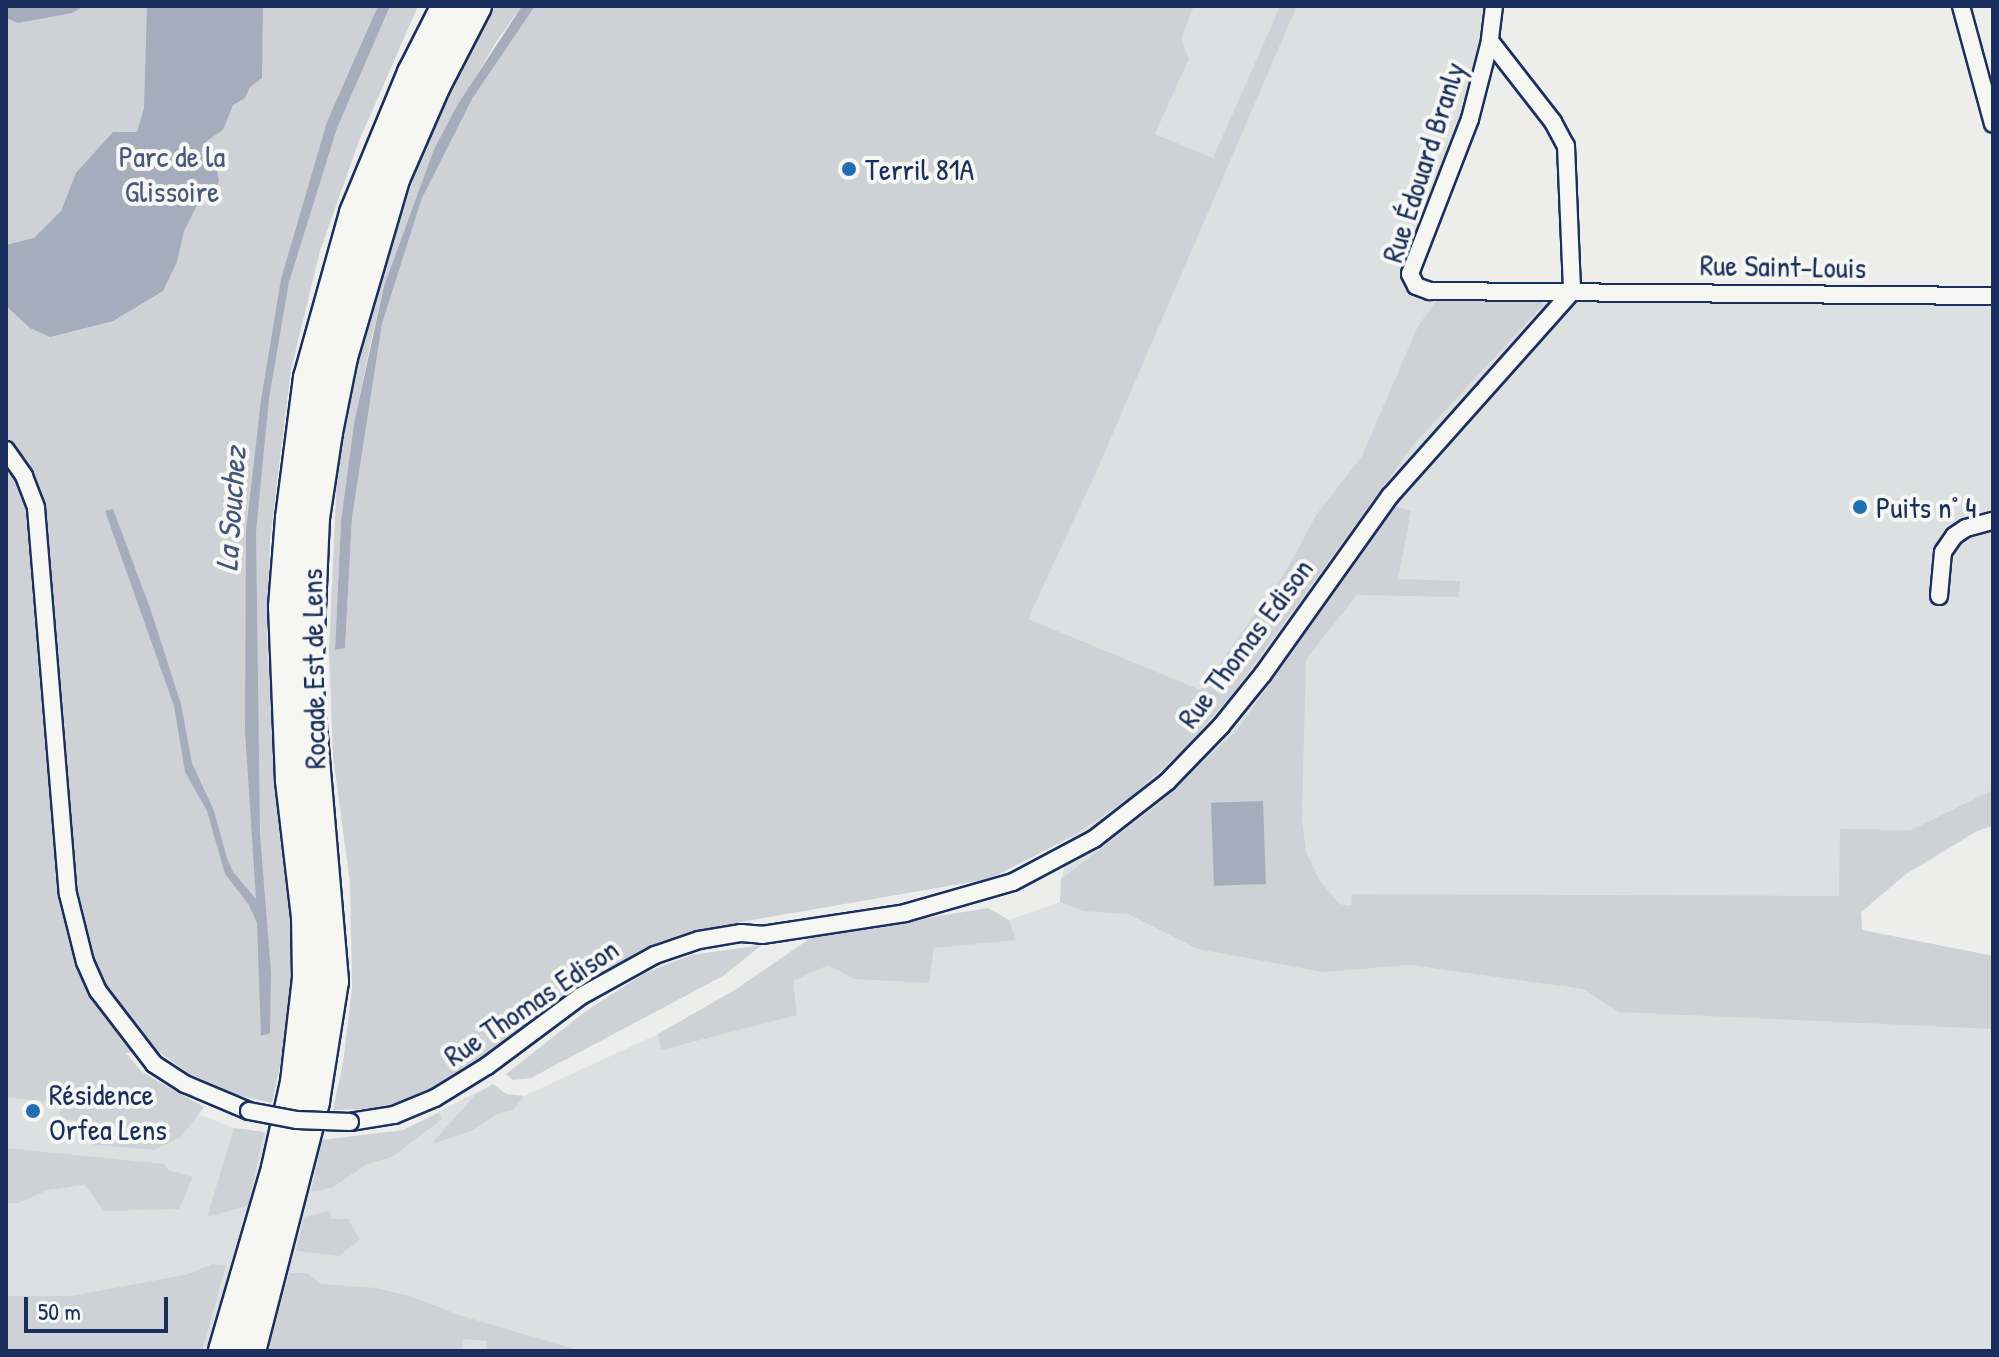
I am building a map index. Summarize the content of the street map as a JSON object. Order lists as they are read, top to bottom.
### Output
{
  "streets": {
    "highway": ["Rocade Est de Lens"],
    "street": ["Rue Édouard Branly", "Rue Saint-Louis", "Rue Thomas Edison"]
  },
  "crossings": [
    ["Rue Édouard Branly", "Rue Saint-Louis"],
    ["Rue Édouard Branly", "Rue Thomas Edison"],
    ["Rue Saint-Louis", "Rue Thomas Edison"]
  ],
  "water": ["La Souchez"],
  "parks": ["Parc de la Glissoire"],
  "places": ["Terril 81A", "Puits n° 4", "Résidence Orfea Lens"],
  "scale_bar": "50 m"
}
